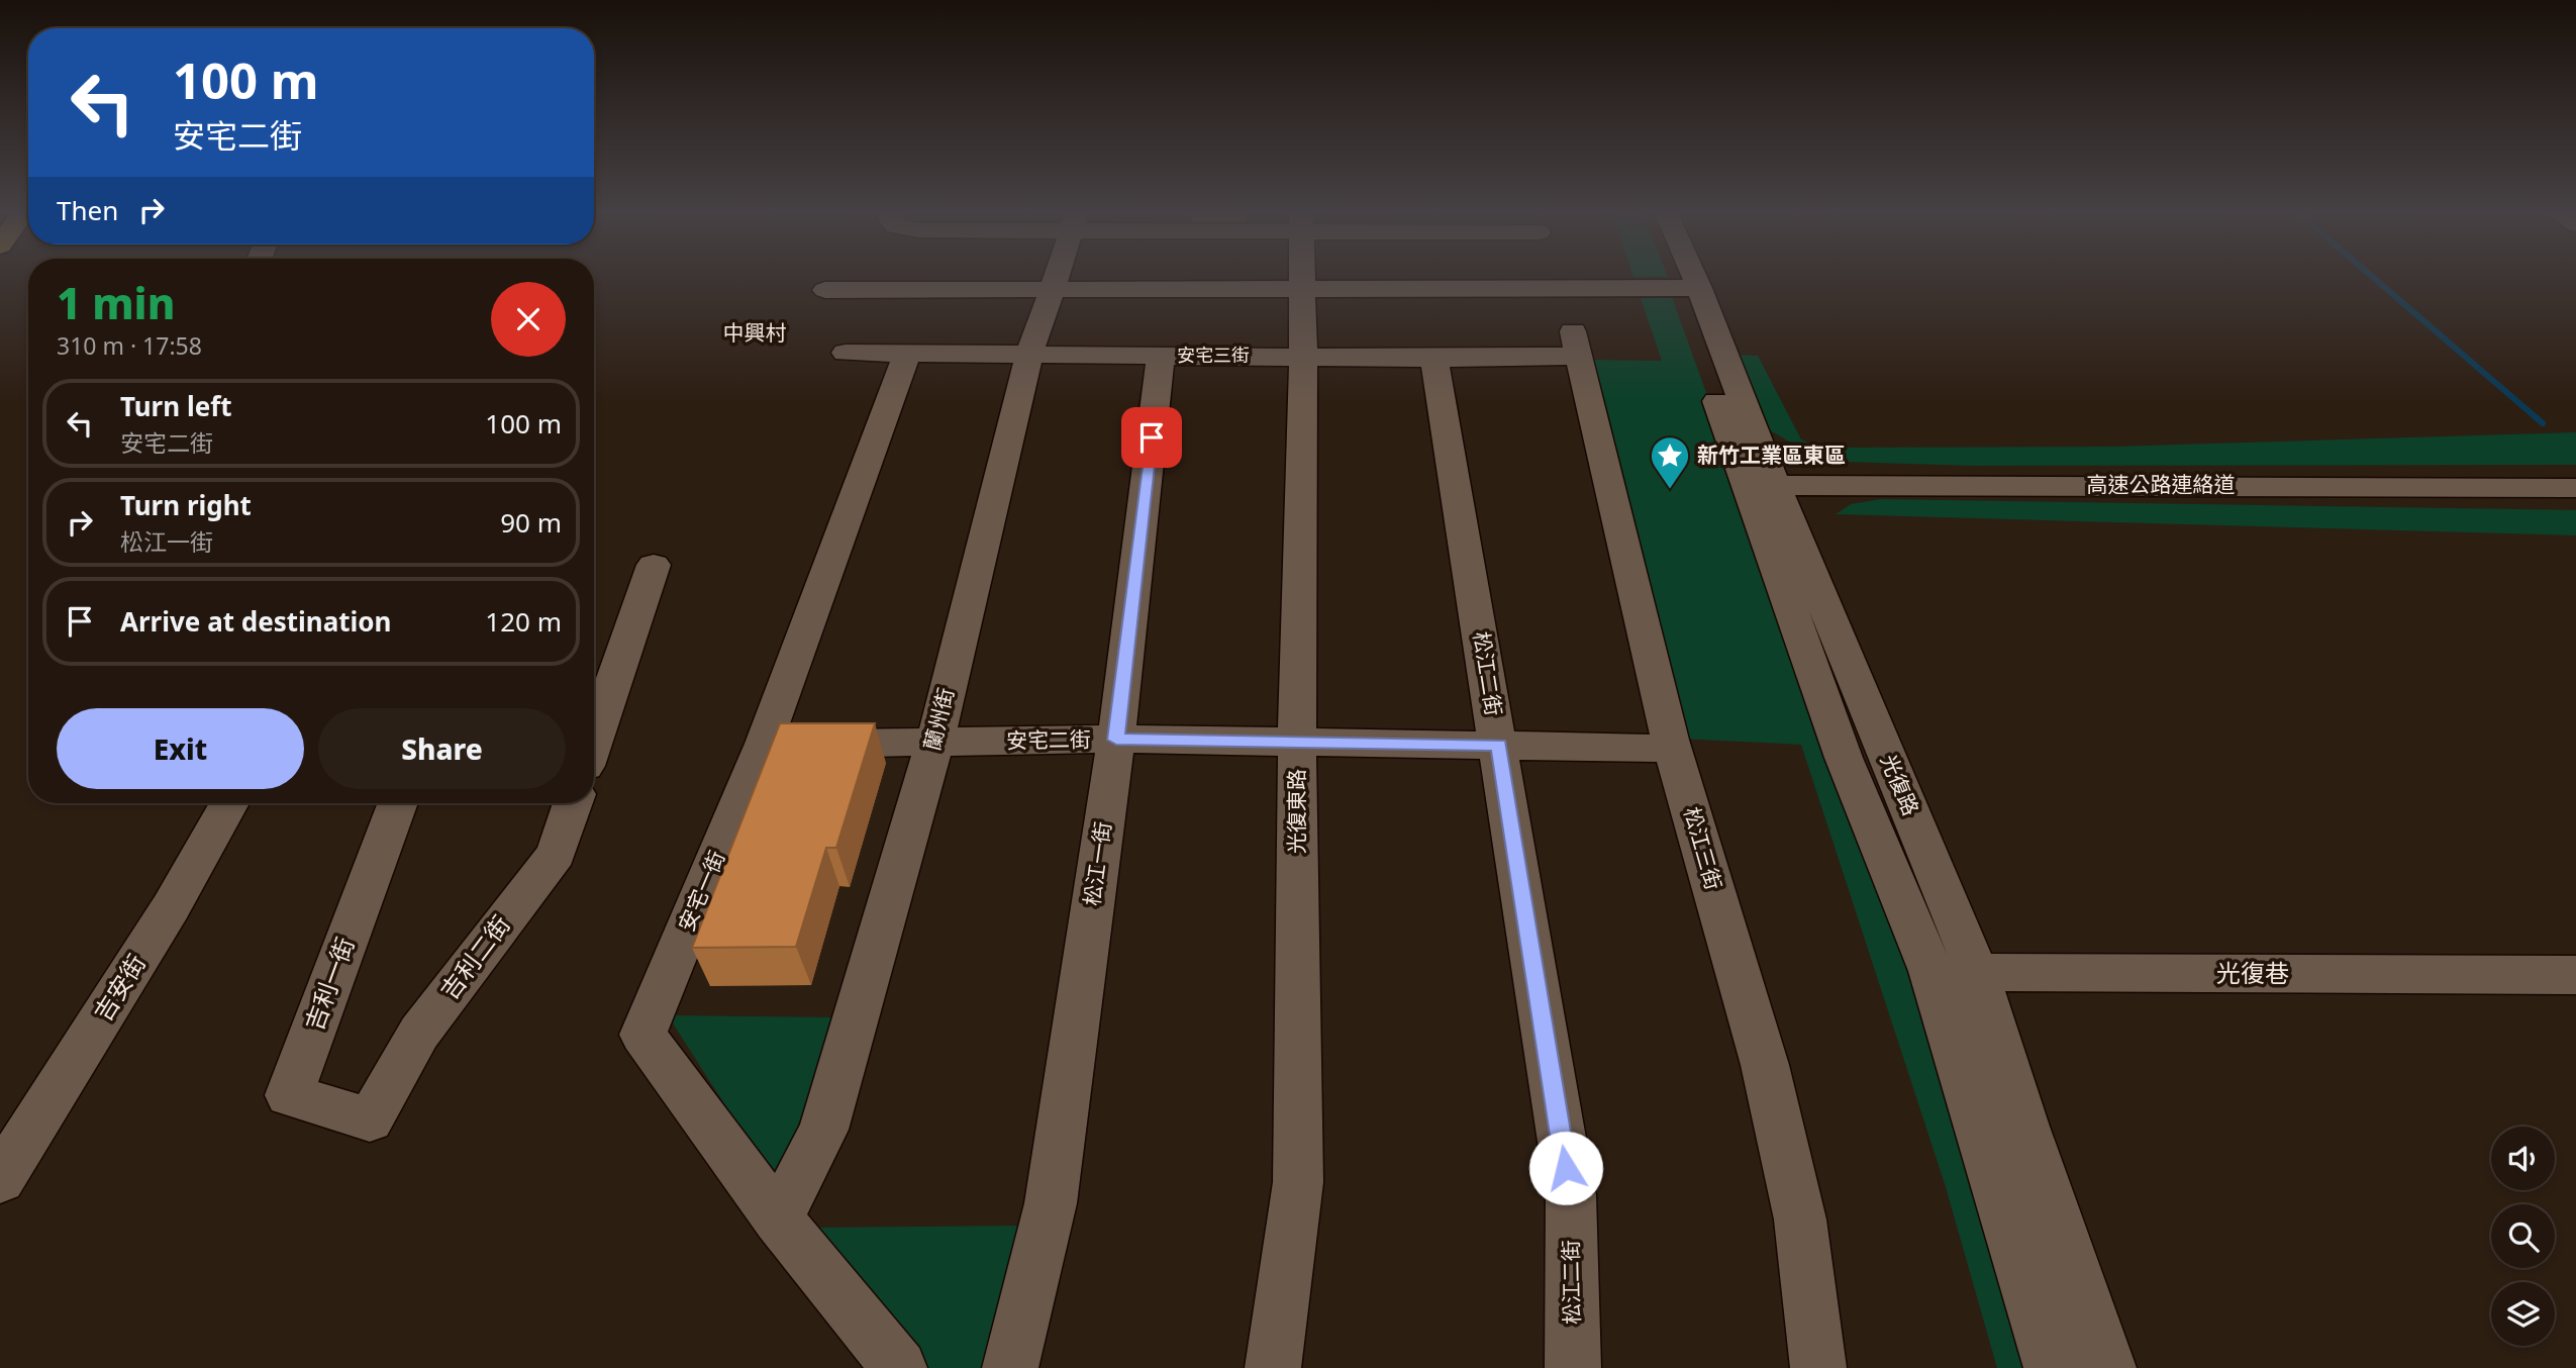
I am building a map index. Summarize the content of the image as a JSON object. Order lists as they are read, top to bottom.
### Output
{
  "streets": {
    "street": [
      "安宅三街",
      "高速公路連絡道",
      "松江二街",
      "蘭州街",
      "安宅二街",
      "光復路",
      "光復東路",
      "松江三街",
      "松江一街",
      "安宅一街",
      "吉利二街",
      "光復巷",
      "吉利一街",
      "吉安街"
    ]
  },
  "crossings": [
    ["安宅三街", "松江二街"],
    ["安宅三街", "蘭州街"],
    ["安宅三街", "光復東路"],
    ["安宅三街", "松江三街"],
    ["安宅三街", "松江一街"],
    ["安宅三街", "安宅一街"],
    ["高速公路連絡道", "光復路"],
    ["松江二街", "安宅二街"],
    ["蘭州街", "安宅二街"],
    ["蘭州街", "安宅一街"],
    ["安宅二街", "光復東路"],
    ["安宅二街", "松江三街"],
    ["安宅二街", "松江一街"],
    ["安宅二街", "安宅一街"],
    ["光復路", "光復巷"],
    ["吉利二街", "吉利一街"]
  ],
  "districts": ["中興村"],
  "places": {
    "place": ["新竹工業區東區"]
  },
  "page": {
    "turn": ["100 m", "安宅二街"],
    "then": "Then",
    "heading": ["1 min", "310 m · 17:58"],
    "list": [
      {
        "name": "Turn left",
        "note": "安宅二街",
        "value": "100 m"
      },
      {
        "name": "Turn right",
        "note": "松江一街",
        "value": "90 m"
      },
      {
        "name": "Arrive at destination",
        "value": "120 m"
      }
    ],
    "buttons": ["Exit", "Share"]
  }
}
